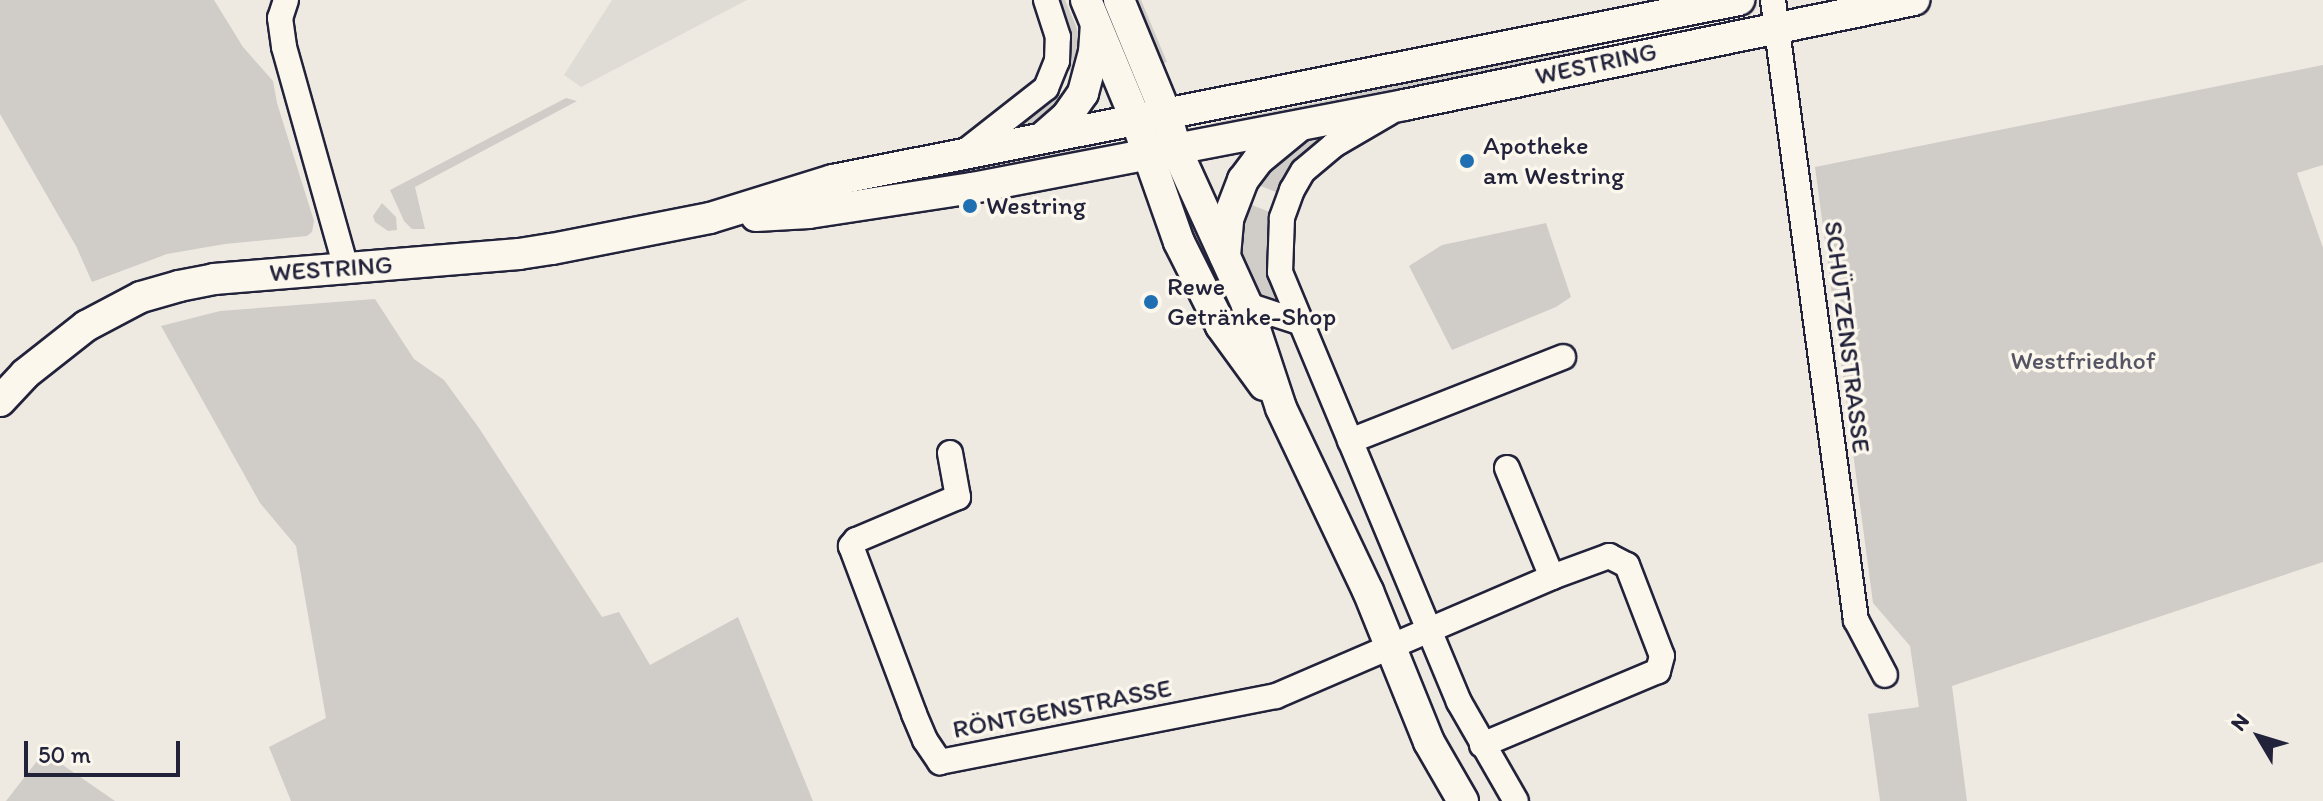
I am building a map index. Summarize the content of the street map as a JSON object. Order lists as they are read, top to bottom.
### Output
{
  "streets": {
    "main road": ["WESTRING"],
    "street": ["SCHÜTZENSTRASSE", "RÖNTGENSTRASSE"]
  },
  "crossings": [
    ["WESTRING", "SCHÜTZENSTRASSE"]
  ],
  "parks": ["Westfriedhof"],
  "places": ["Apotheke am Westring", "Westring", "Rewe Getränke-Shop"],
  "scale_bar": "50 m",
  "north": "top left"
}
